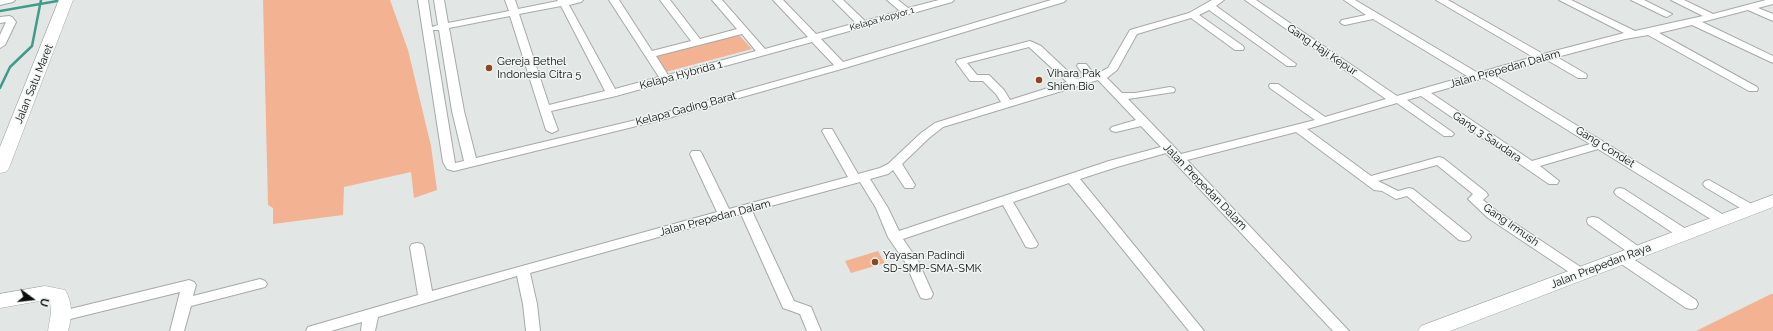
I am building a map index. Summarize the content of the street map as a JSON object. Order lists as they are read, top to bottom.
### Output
{
  "streets": {
    "street": [
      "Kelapa Kopyor 1",
      "Gang Haji Kepur",
      "Jalan Prepedan Dalam",
      "Kelapa Hybrida 1",
      "Jalan Satu Maret",
      "Kelapa Gading Barat",
      "Gang 3 Saudara",
      "Gang Condet",
      "Gang Irmush",
      "Jalan Prepedan Raya"
    ]
  },
  "crossings": [
    ["Kelapa Kopyor 1", "Kelapa Hybrida 1"],
    ["Gang Haji Kepur", "Jalan Prepedan Dalam"],
    ["Jalan Prepedan Dalam", "Gang 3 Saudara"],
    ["Jalan Prepedan Dalam", "Gang Condet"],
    ["Gang Condet", "Jalan Prepedan Raya"],
    ["Gang Irmush", "Jalan Prepedan Raya"]
  ],
  "places": ["Gereja Bethel Indonesia Citra 5", "Vihara Pak Shien Bio", "Yayasan Padindi SD-SMP-SMA-SMK"],
  "north": "right"
}
